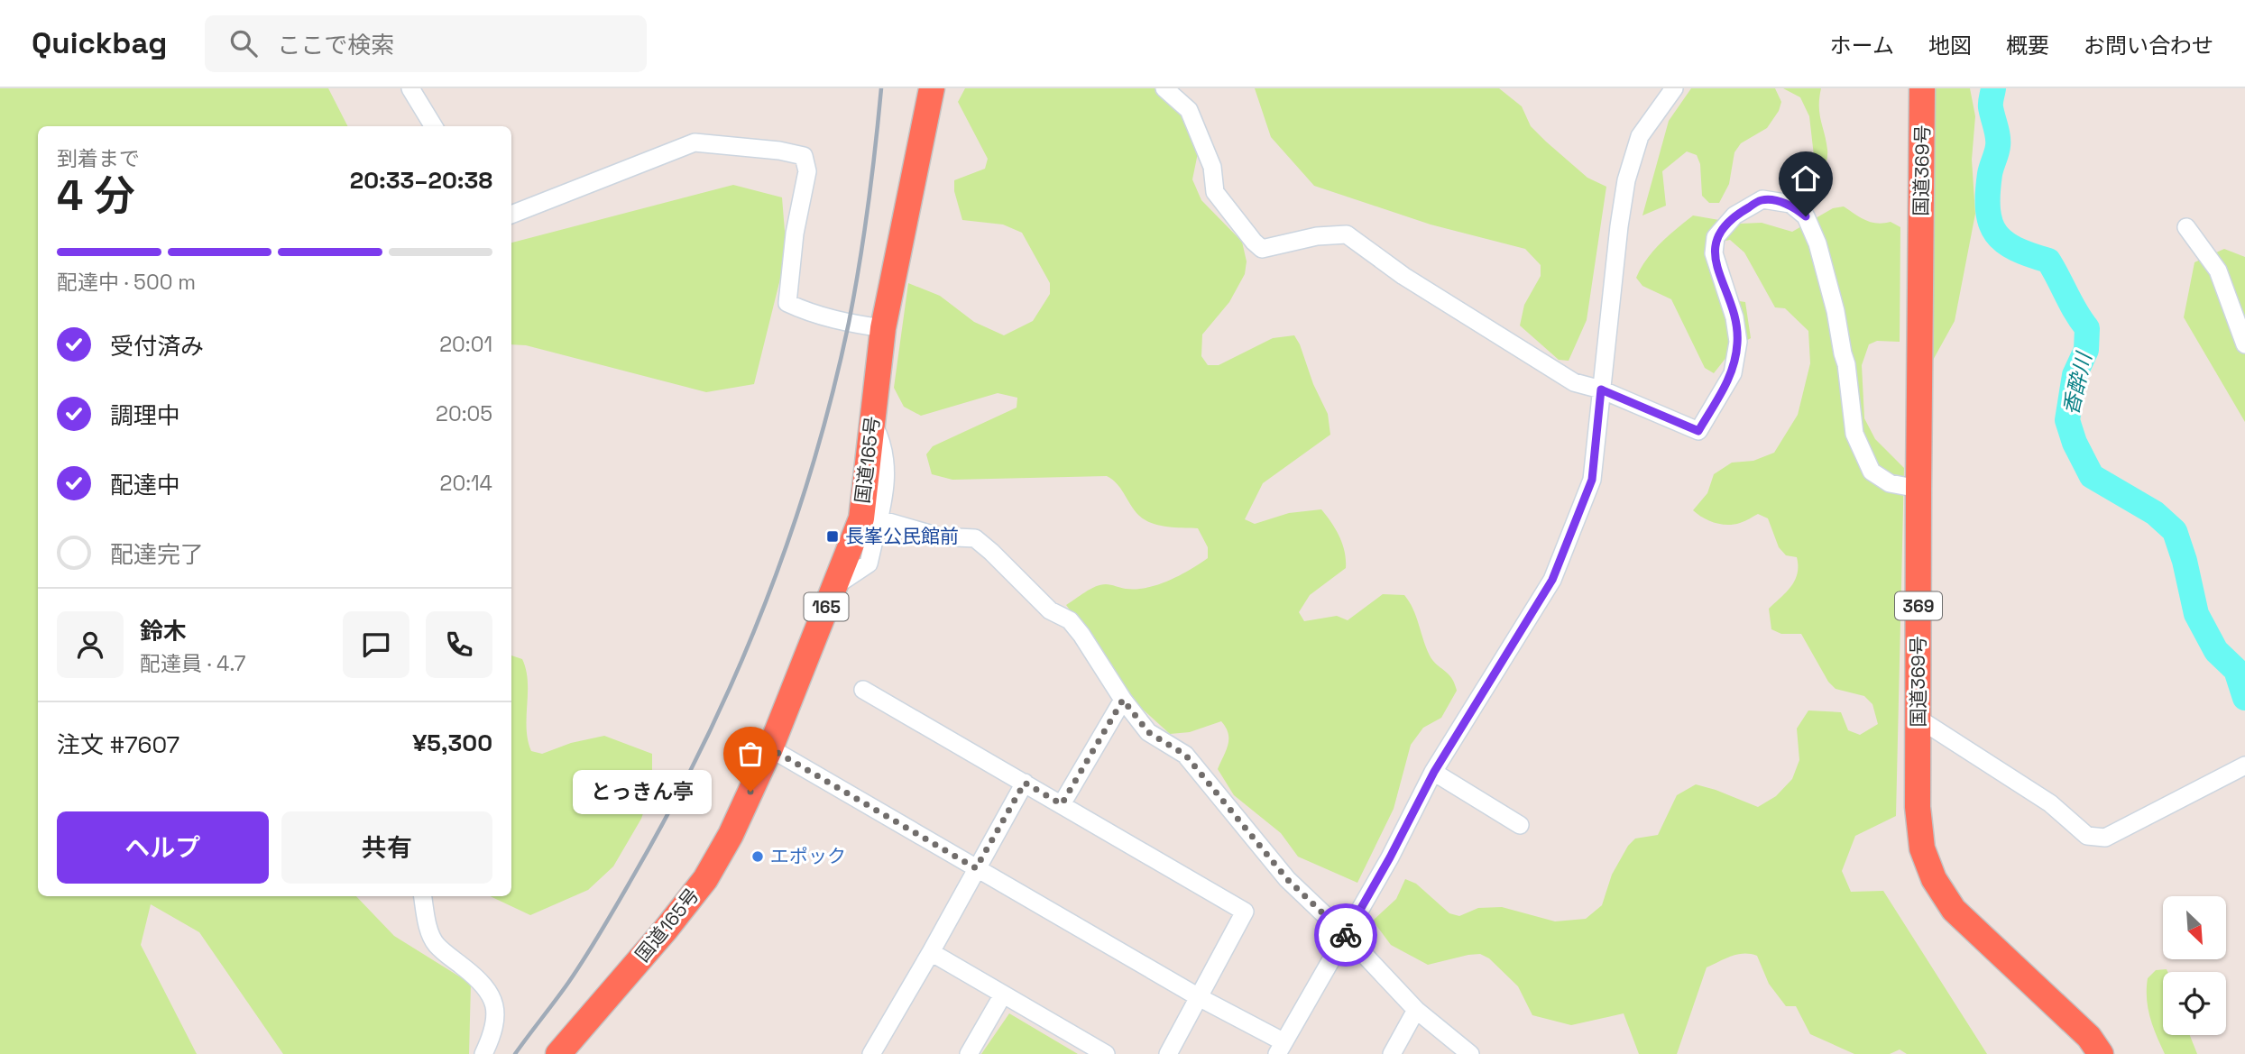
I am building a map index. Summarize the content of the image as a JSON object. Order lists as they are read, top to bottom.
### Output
{
  "streets": {
    "highway": [
      "国道369号",
      "国道165号",
      "369",
      "165"
    ]
  },
  "water": ["香酔川"],
  "places": {
    "transit": ["長峯公民館前"],
    "other": ["とっきん亭", "エポック"]
  },
  "north": "bottom right",
  "page": {
    "header": "Quickbag",
    "search": "ここで検索",
    "nav": [
      "ホーム",
      "地図",
      "概要",
      "お問い合わせ"
    ],
    "heading": ["4 分", "到着まで", "20:33–20:38"],
    "panel": [
      "鈴木",
      "配達員 · 4.7",
      "注文 #7607",
      "¥5,300"
    ],
    "bar": "配達中 · 500 m",
    "list": [
      ["受付済み", "20:01"],
      ["調理中", "20:05"],
      ["配達中", "20:14"],
      "配達完了"
    ],
    "bubble": "とっきん亭",
    "buttons": ["ヘルプ", "共有"]
  }
}
